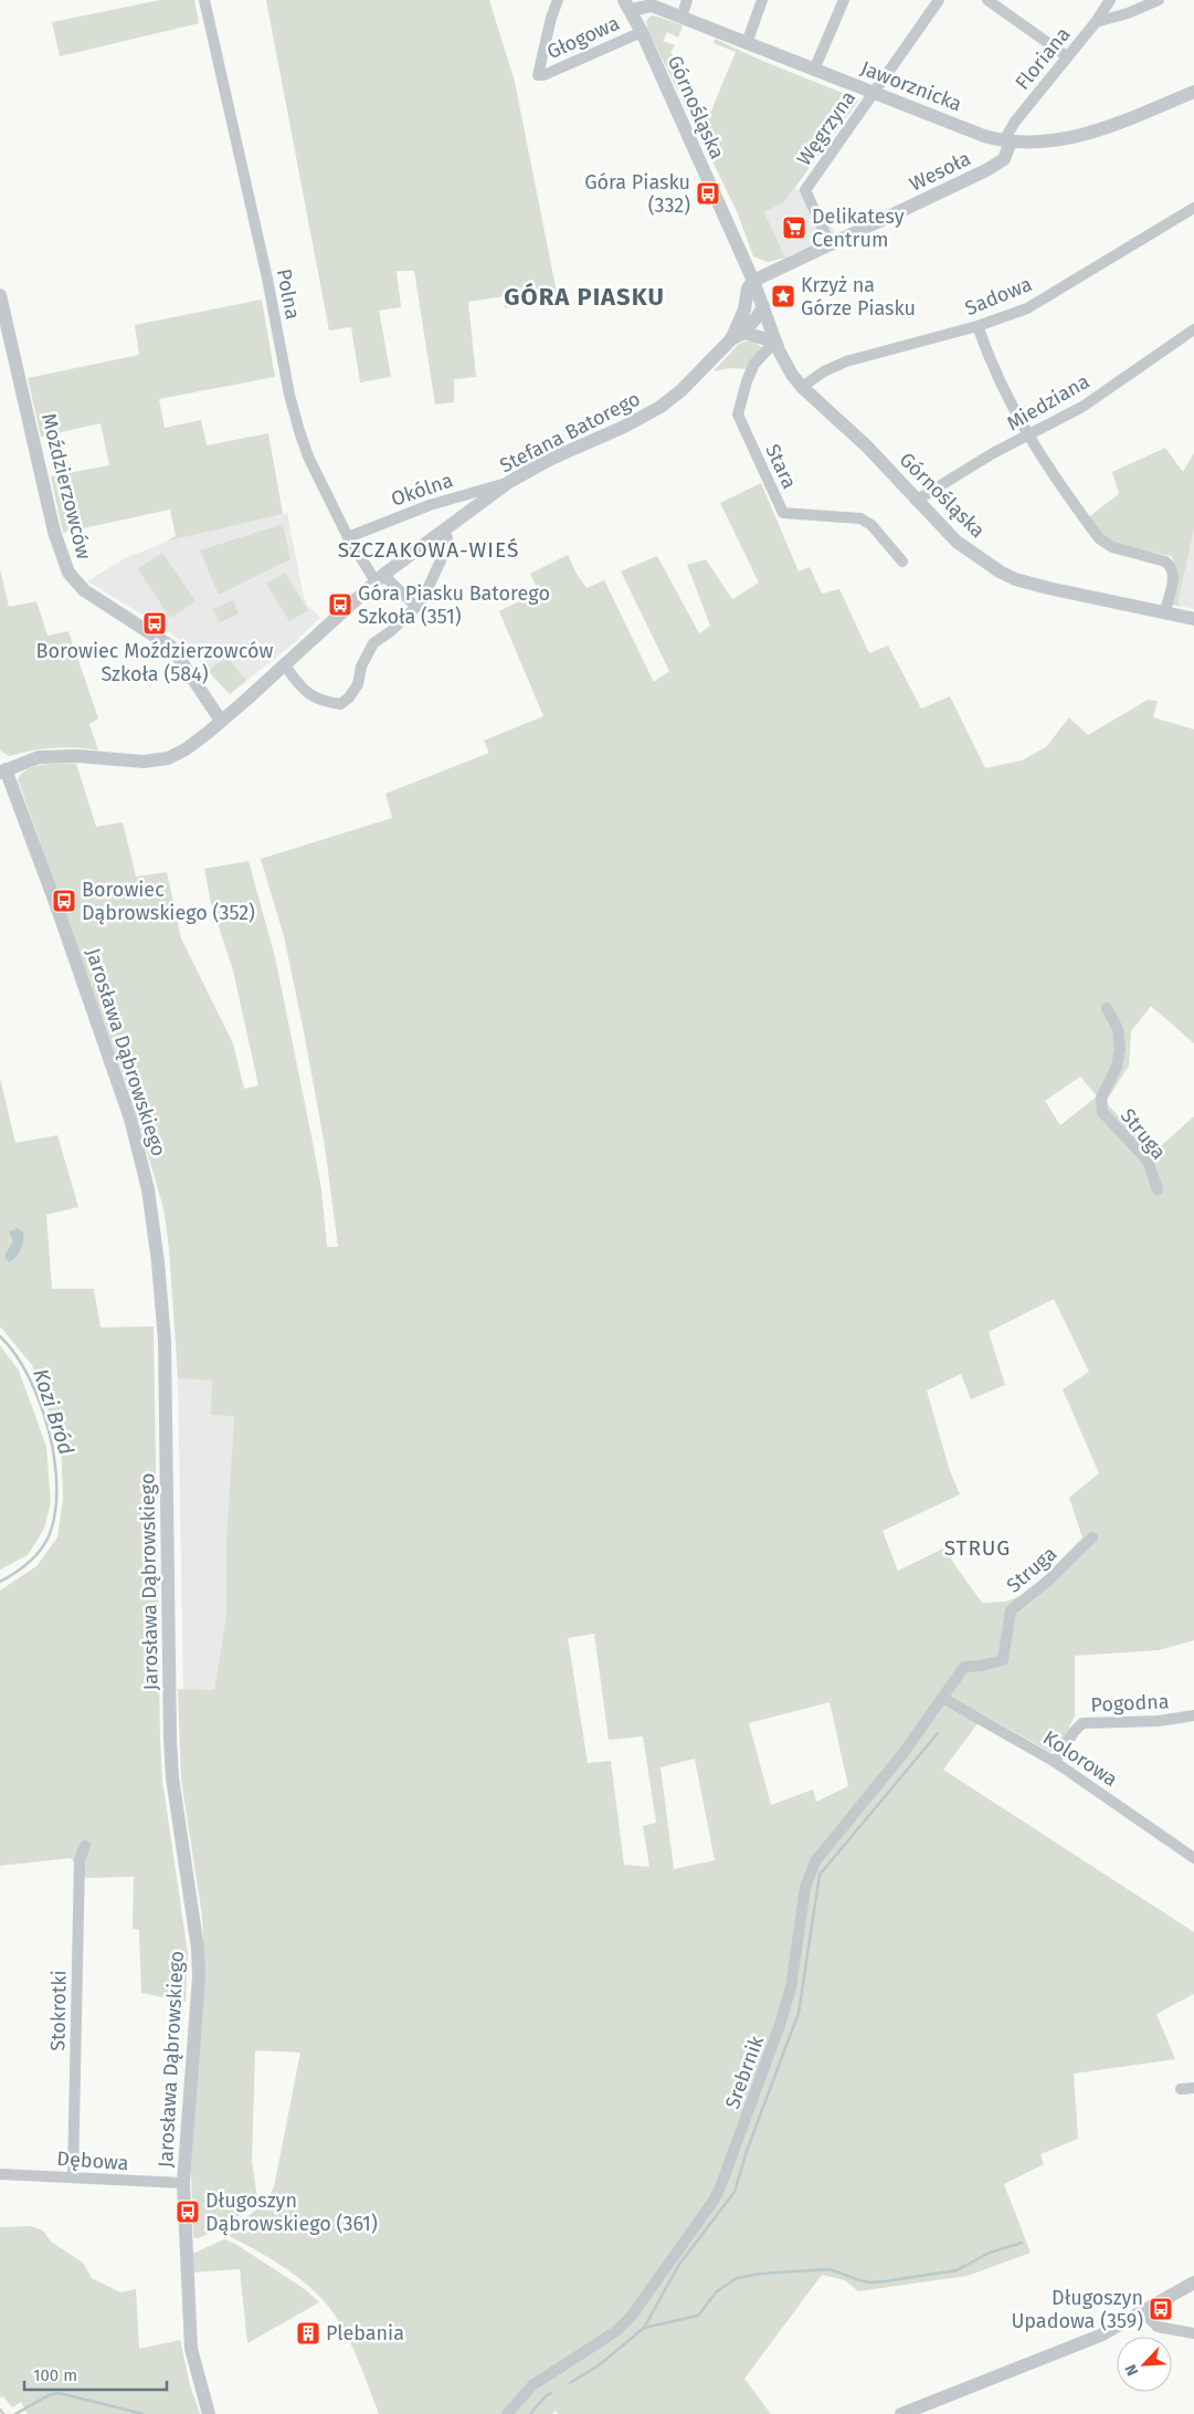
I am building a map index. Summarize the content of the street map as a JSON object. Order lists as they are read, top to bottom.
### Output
{
  "streets": {
    "street": [
      "Głogowa",
      "Floriana",
      "Jaworznicka",
      "Górnośląska",
      "Węgrzyna",
      "Wesoła",
      "Polna",
      "Sadowa",
      "Miedziana",
      "Stefana Batorego",
      "Stara",
      "Moździerzowców",
      "Okólna",
      "Jarosława Dąbrowskiego",
      "Struga",
      "Pogodna",
      "Kolorowa",
      "Stokrotki",
      "Srebrnik",
      "Dębowa"
    ]
  },
  "crossings": [
    ["Głogowa", "Górnośląska"],
    ["Floriana", "Jaworznicka"],
    ["Floriana", "Wesoła"],
    ["Jaworznicka", "Górnośląska"],
    ["Jaworznicka", "Węgrzyna"],
    ["Jaworznicka", "Wesoła"],
    ["Górnośląska", "Wesoła"],
    ["Górnośląska", "Sadowa"],
    ["Górnośląska", "Miedziana"],
    ["Górnośląska", "Stefana Batorego"],
    ["Górnośląska", "Stara"],
    ["Węgrzyna", "Wesoła"],
    ["Wesoła", "Stefana Batorego"],
    ["Polna", "Stefana Batorego"],
    ["Polna", "Okólna"],
    ["Stefana Batorego", "Moździerzowców"],
    ["Stefana Batorego", "Okólna"],
    ["Stefana Batorego", "Jarosława Dąbrowskiego"],
    ["Jarosława Dąbrowskiego", "Dębowa"],
    ["Struga", "Srebrnik"],
    ["Pogodna", "Kolorowa"],
    ["Kolorowa", "Srebrnik"],
    ["Stokrotki", "Dębowa"]
  ],
  "districts": ["GÓRA PIASKU", "SZCZAKOWA-WIEŚ", "STRUG"],
  "water": ["Kozi Bród"],
  "places": {
    "bus stop": [
      "Góra Piasku (332)",
      "Góra Piasku Batorego Szkoła (351)",
      "Borowiec Moździerzowców Szkoła (584)",
      "Borowiec Dąbrowskiego (352)",
      "Długoszyn Dąbrowskiego (361)",
      "Długoszyn Upadowa (359)"
    ],
    "supermarket": ["Delikatesy Centrum"],
    "place": ["Krzyż na Górze Piasku"],
    "building": ["Plebania"]
  },
  "scale_bar": "100 m",
  "north": "bottom left"
}
